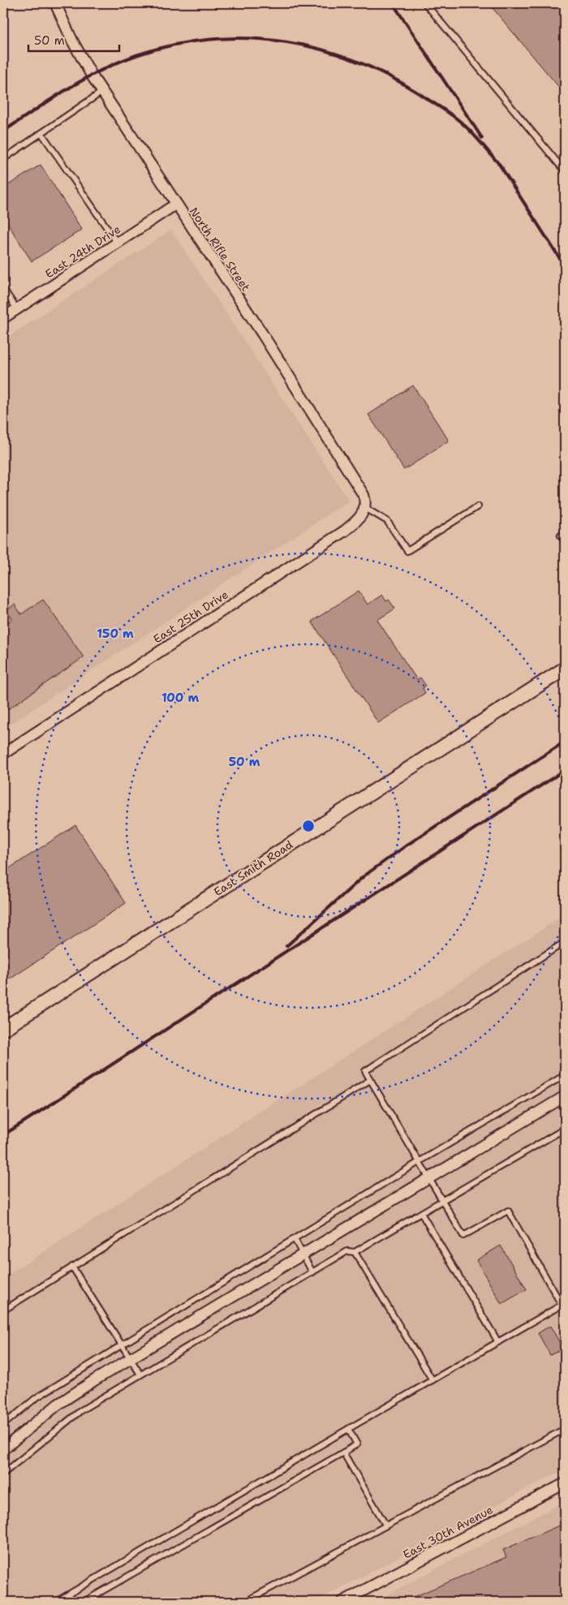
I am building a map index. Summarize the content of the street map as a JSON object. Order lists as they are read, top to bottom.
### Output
{
  "streets": {
    "street": [
      "North Rifle Street",
      "East 24th Drive",
      "East 25th Drive",
      "East Smith Road",
      "East 30th Avenue"
    ]
  },
  "crossings": [
    ["North Rifle Street", "East 24th Drive"],
    ["North Rifle Street", "East 25th Drive"]
  ],
  "scale_bar": "50 m",
  "rings": ["150 m", "100 m", "50 m"]
}
